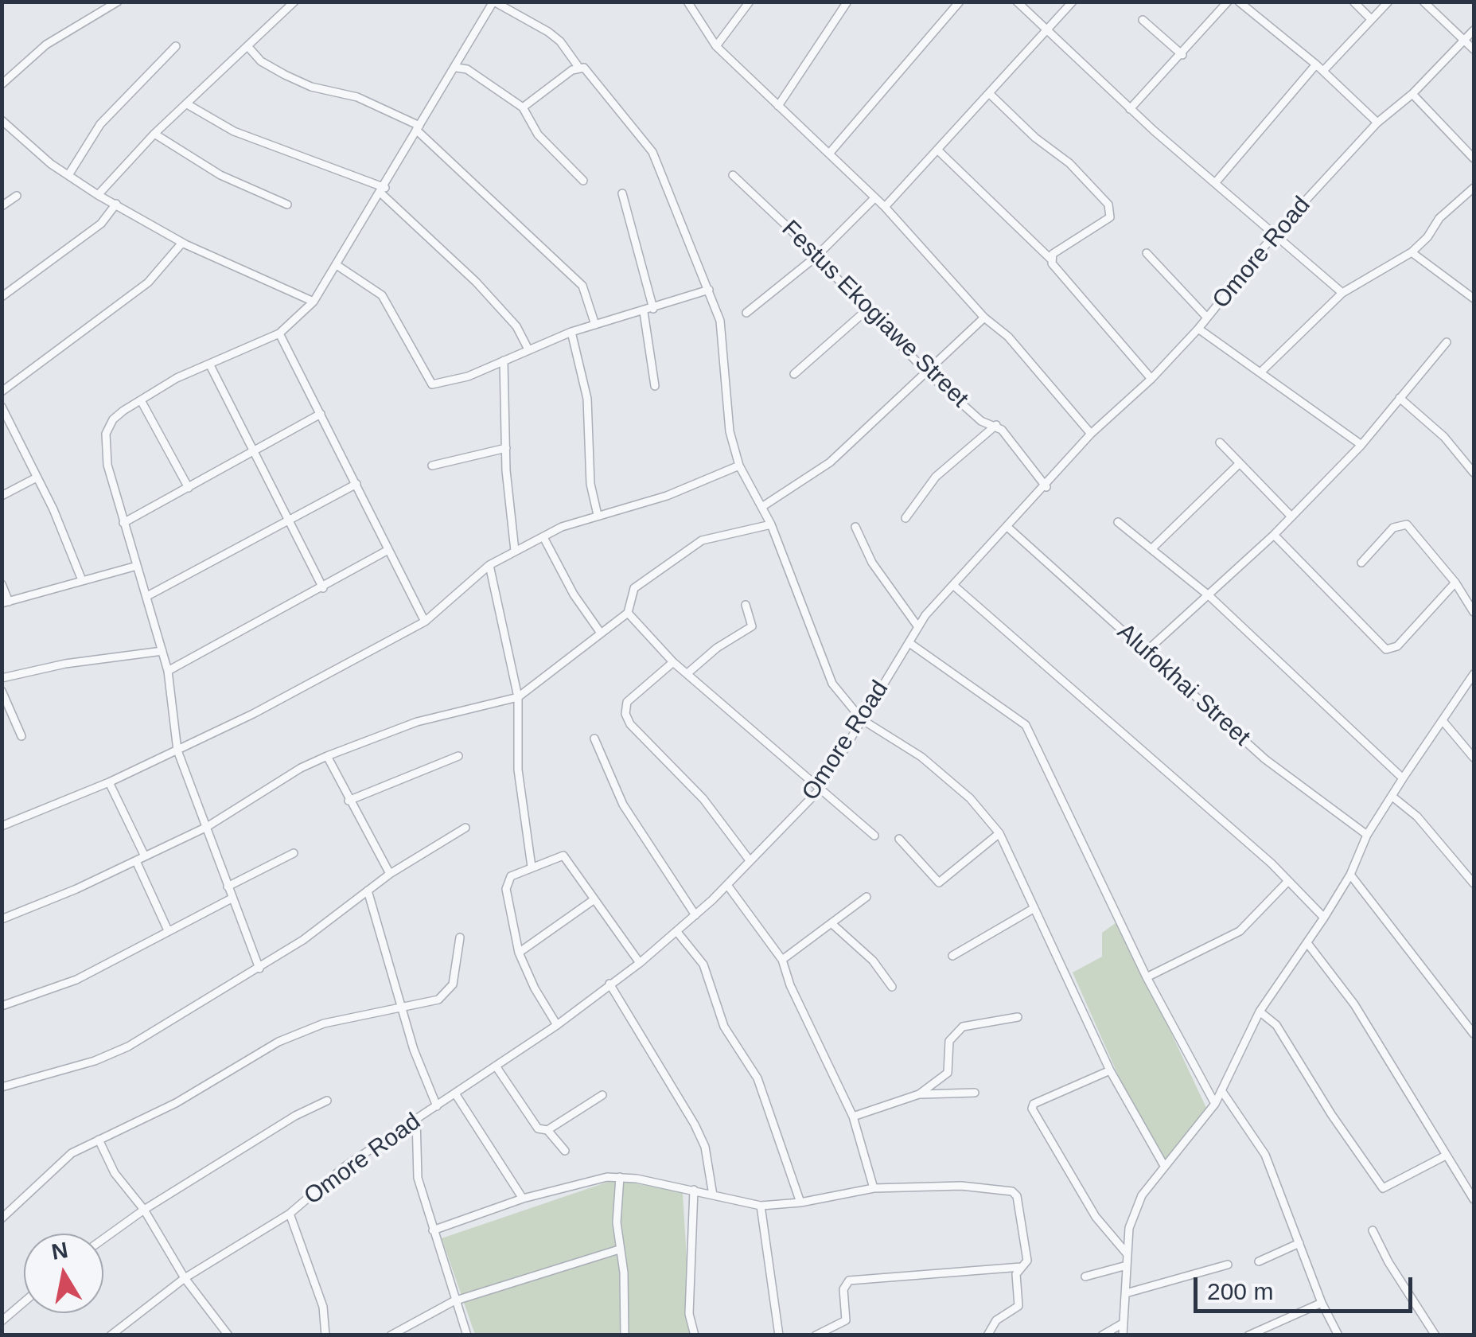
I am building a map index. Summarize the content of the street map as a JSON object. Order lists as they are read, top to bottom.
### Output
{
  "streets": {
    "street": ["Omore Road", "Festus Ekogiawe Street", "Alufokhai Street"]
  },
  "crossings": [
    ["Omore Road", "Festus Ekogiawe Street"],
    ["Omore Road", "Alufokhai Street"]
  ],
  "scale_bar": "200 m",
  "north": "top"
}
